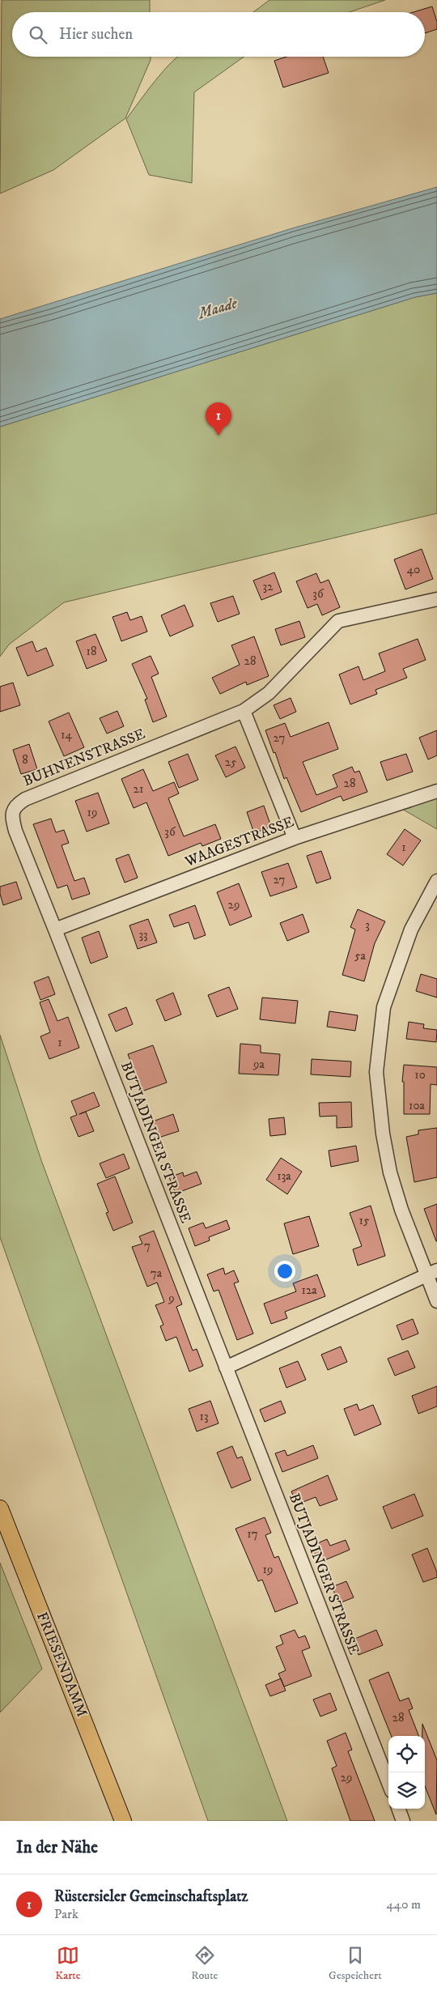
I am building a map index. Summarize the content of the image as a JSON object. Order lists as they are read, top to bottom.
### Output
{
  "streets": {
    "main road": ["FRIESENDAMM"],
    "street": ["BUHNENSTRASSE", "WAAGESTRASSE", "BUTJADINGER STRASSE"]
  },
  "crossings": [
    ["BUHNENSTRASSE", "WAAGESTRASSE"],
    ["BUHNENSTRASSE", "BUTJADINGER STRASSE"],
    ["WAAGESTRASSE", "BUTJADINGER STRASSE"]
  ],
  "water": ["Maade"],
  "house_numbers": [
    "40",
    "32",
    "36",
    "18",
    "28",
    "14",
    "27",
    "8",
    "25",
    "28",
    "21",
    "19",
    "36",
    "1",
    "27",
    "29",
    "3",
    "33",
    "5a",
    "1",
    "9a",
    "10",
    "10a",
    "13a",
    "15",
    "7",
    "7a",
    "12a",
    "9",
    "13",
    "17",
    "19",
    "28",
    "29"
  ],
  "page": {
    "search": "Hier suchen",
    "pins": "1",
    "heading": "In der Nähe",
    "list": [
      {
        "mark": "1",
        "name": "Rüstersieler Gemeinschaftsplatz",
        "note": "Park",
        "value": "440 m"
      }
    ],
    "nav": ["Karte", "Route", "Gespeichert"]
  }
}
